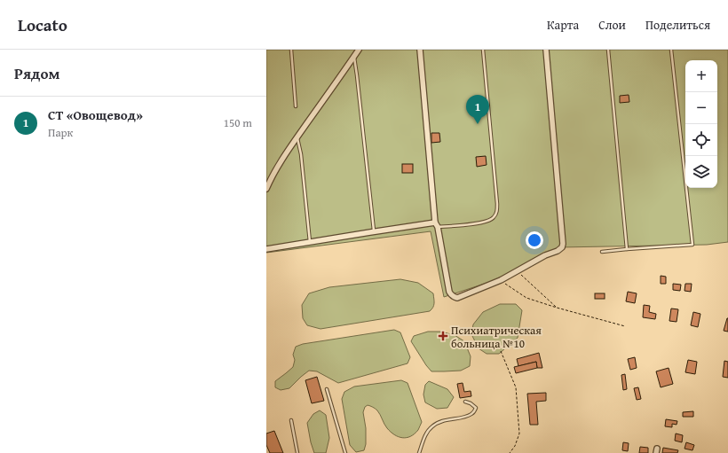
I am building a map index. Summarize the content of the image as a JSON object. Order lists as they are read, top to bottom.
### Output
{
  "places": {
    "health": ["Психиатрическая больница №10"]
  },
  "page": {
    "header": "Locato",
    "nav": ["Карта", "Слои", "Поделиться"],
    "heading": "Рядом",
    "map_buttons": ["+", "−"],
    "pins": "1",
    "list": [
      {
        "mark": "1",
        "name": "СТ «Овощевод»",
        "note": "Парк",
        "value": "150 m"
      }
    ]
  }
}
